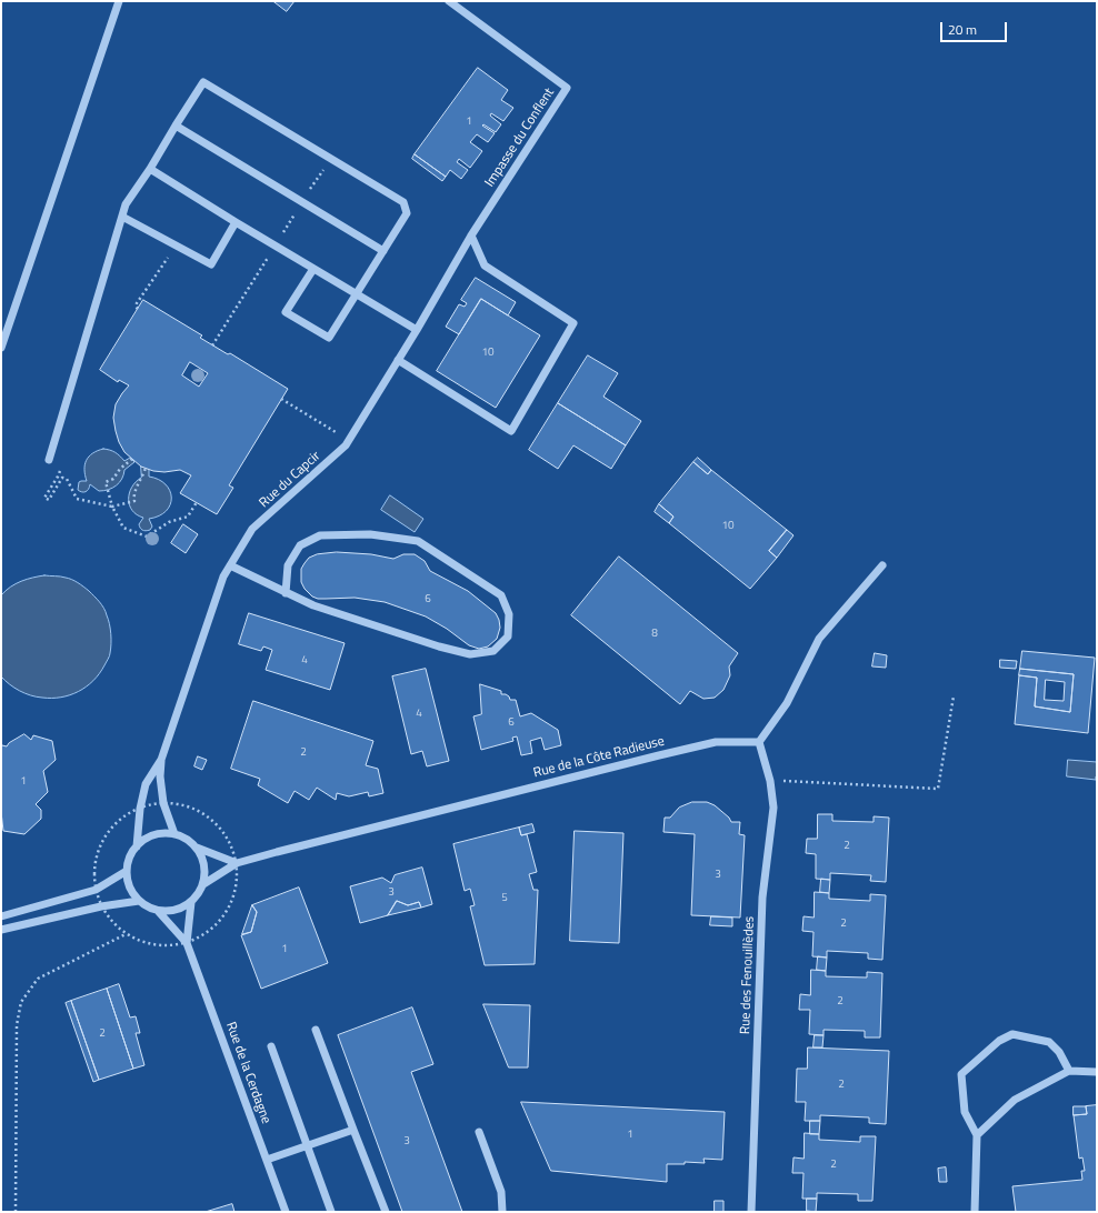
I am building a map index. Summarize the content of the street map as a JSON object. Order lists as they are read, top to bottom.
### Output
{
  "streets": {
    "street": [
      "Impasse du Conflent",
      "Rue du Capcir",
      "Rue de la Côte Radieuse",
      "Rue des Fenouillèdes",
      "Rue de la Cerdagne"
    ]
  },
  "crossings": [
    ["Impasse du Conflent", "Rue du Capcir"],
    ["Rue du Capcir", "Rue de la Cerdagne"],
    ["Rue de la Côte Radieuse", "Rue des Fenouillèdes"]
  ],
  "house_numbers": [
    "1",
    "10",
    "10",
    "6",
    "8",
    "4",
    "4",
    "6",
    "2",
    "1",
    "2",
    "3",
    "3",
    "5",
    "2",
    "1",
    "2",
    "2",
    "2",
    "1",
    "3",
    "2"
  ],
  "scale_bar": "20 m"
}
